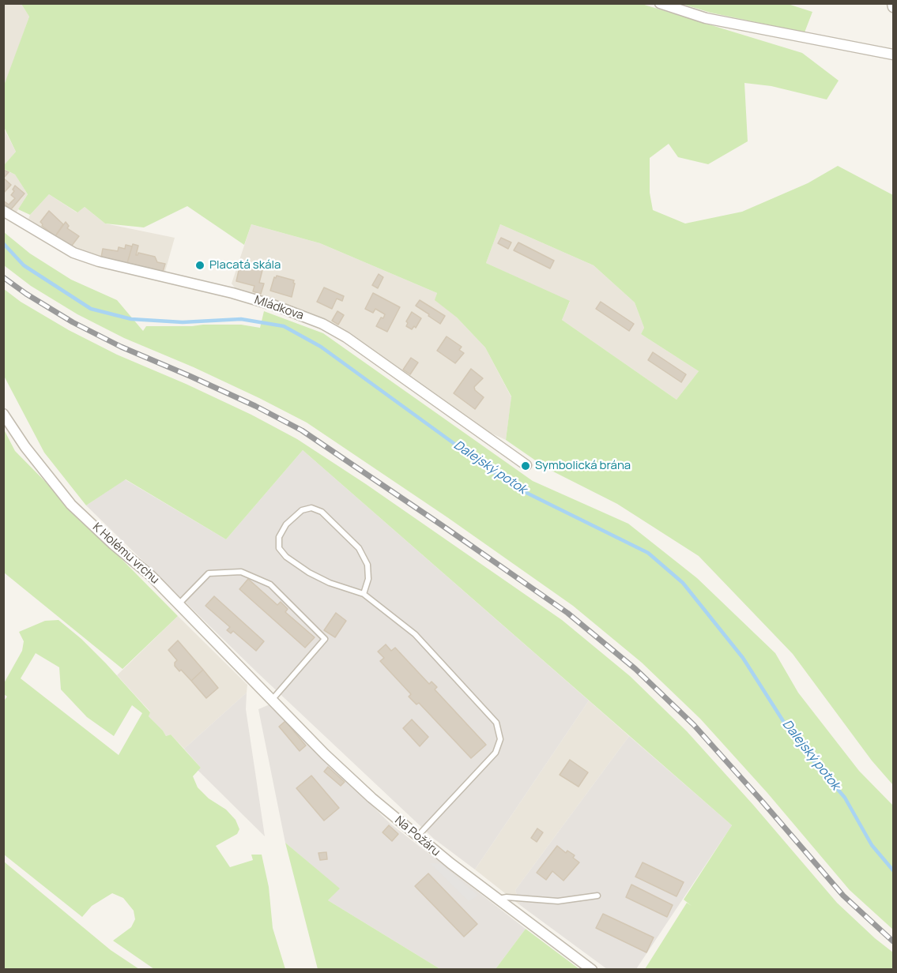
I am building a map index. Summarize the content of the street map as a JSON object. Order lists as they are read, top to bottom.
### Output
{
  "streets": {
    "street": ["Mládkova", "K Holému vrchu", "Na Požáru"]
  },
  "crossings": [
    ["K Holému vrchu", "Na Požáru"]
  ],
  "water": ["Dalejský potok"],
  "places": ["Placatá skála", "Symbolická brána"]
}
